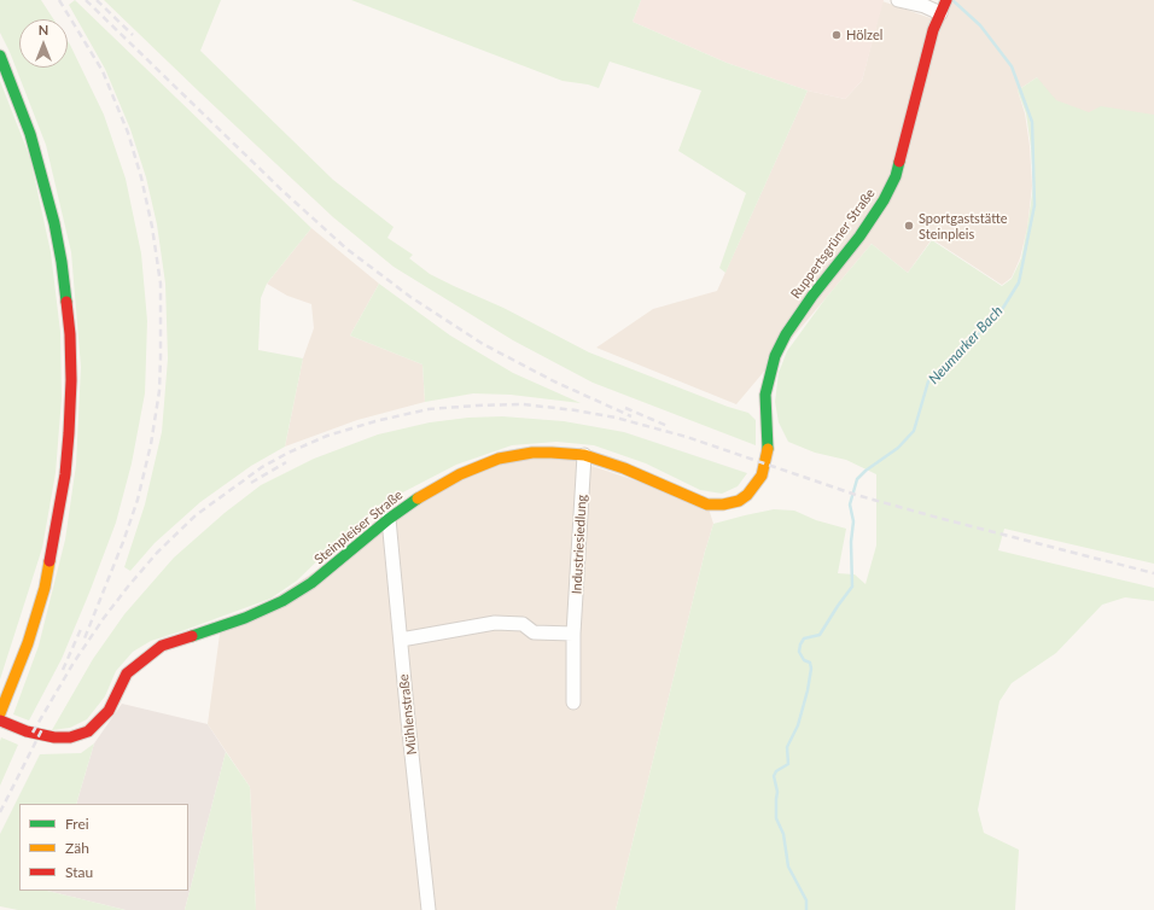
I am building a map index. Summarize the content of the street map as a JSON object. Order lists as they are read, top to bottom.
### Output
{
  "streets": {
    "street": [
      "Ruppertsgrüner Straße",
      "Steinpleiser Straße",
      "Industriesiedlung",
      "Mühlenstraße"
    ]
  },
  "crossings": [
    ["Ruppertsgrüner Straße", "Steinpleiser Straße"],
    ["Steinpleiser Straße", "Industriesiedlung"],
    ["Steinpleiser Straße", "Mühlenstraße"]
  ],
  "water": ["Neumarker Bach"],
  "places": ["Hölzel", "Sportgaststätte Steinpleis"],
  "legend": ["Frei", "Zäh", "Stau"],
  "north": "top"
}
